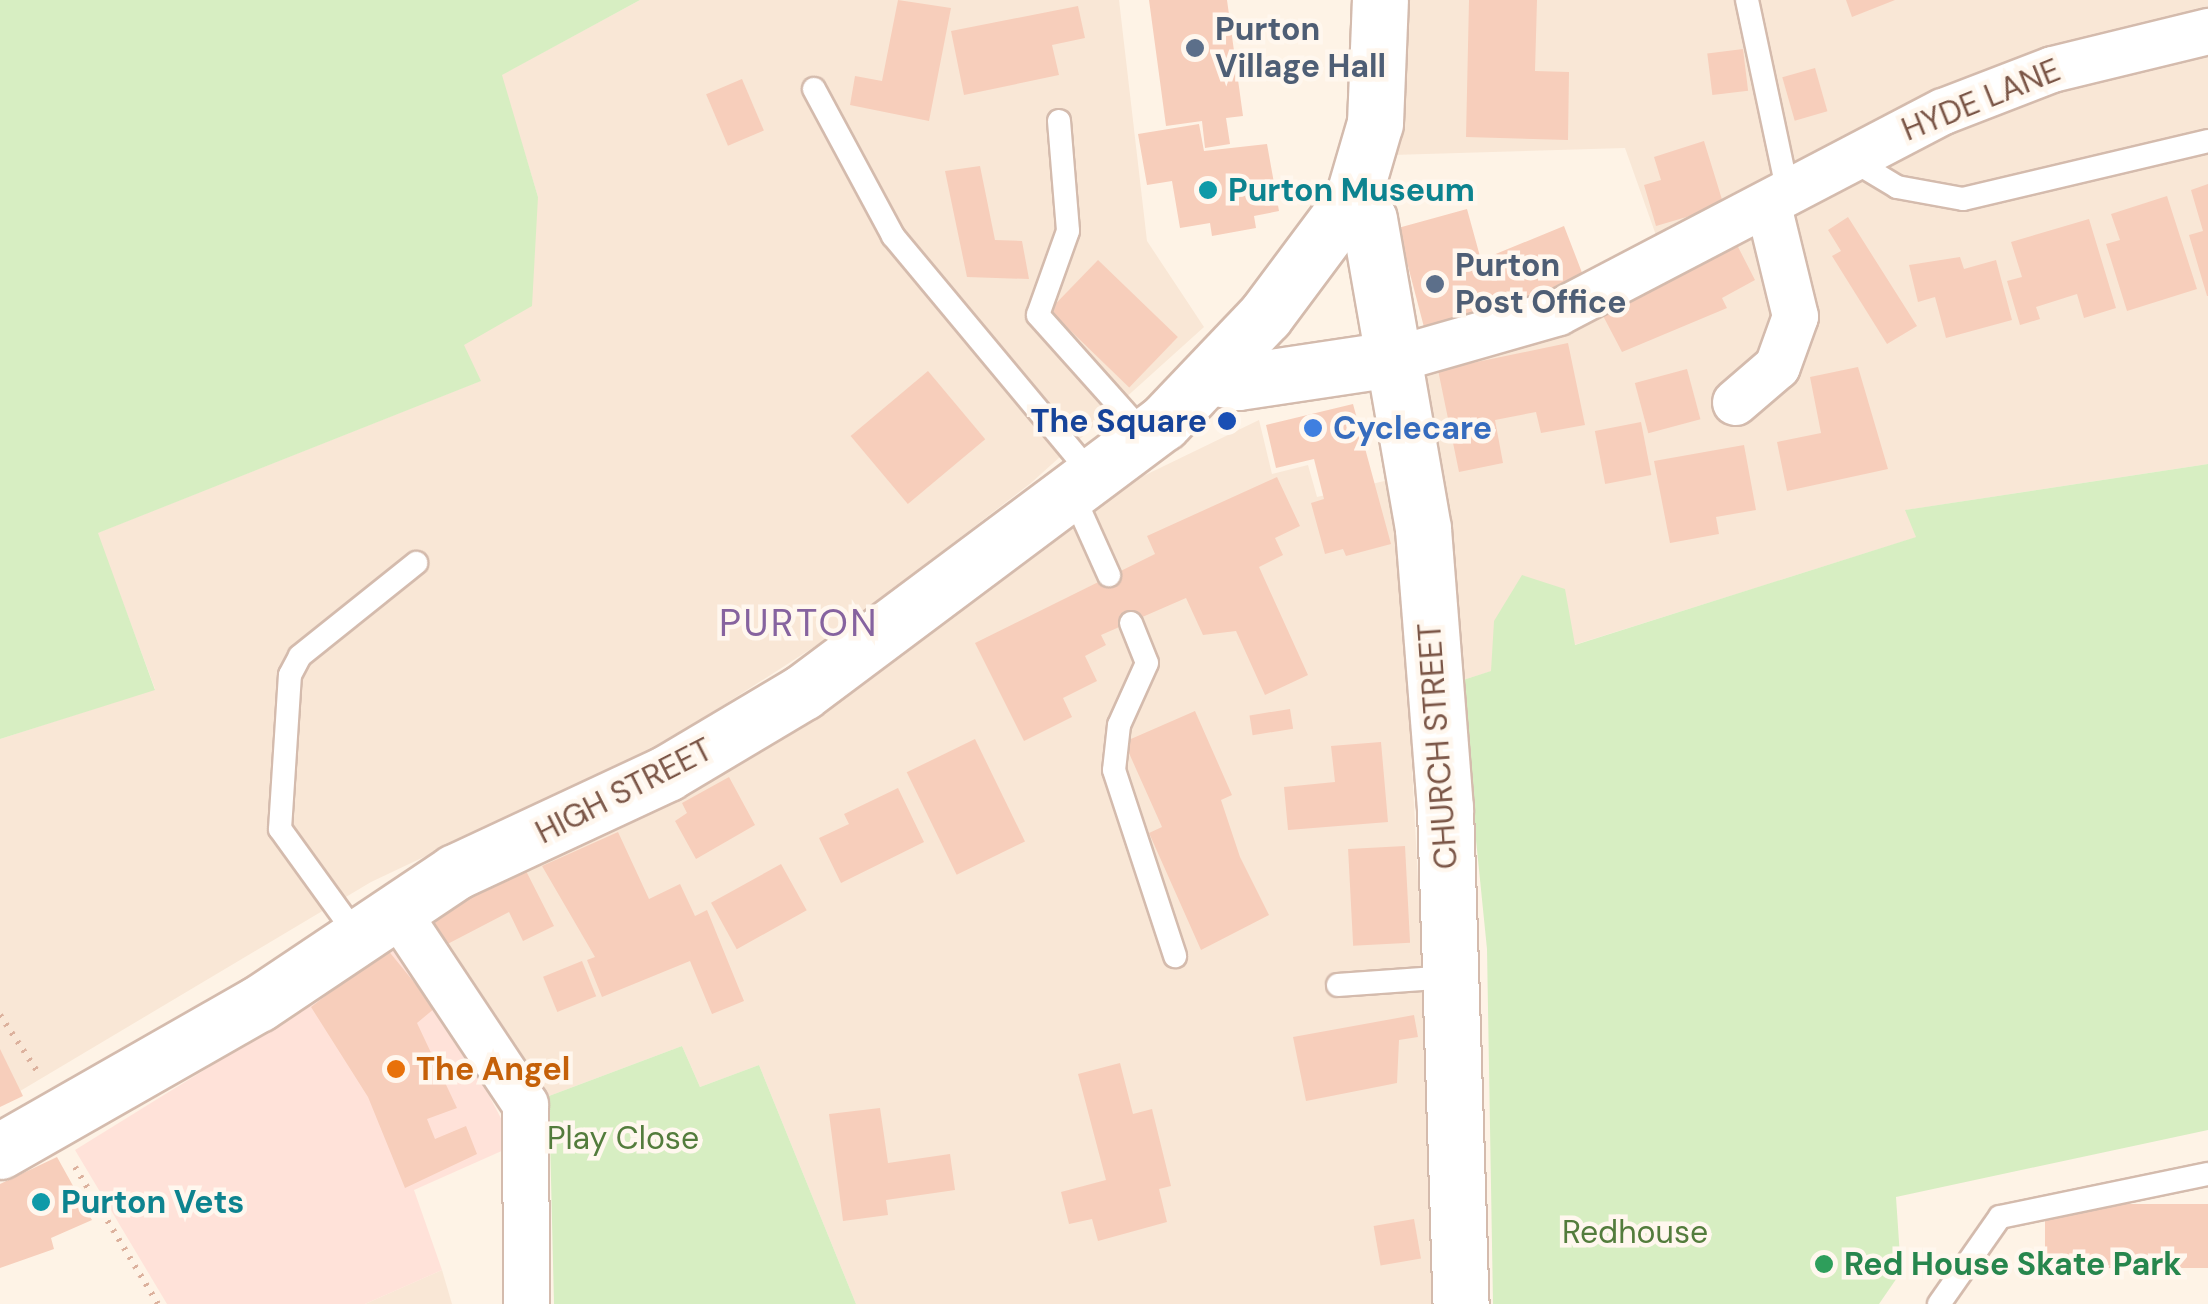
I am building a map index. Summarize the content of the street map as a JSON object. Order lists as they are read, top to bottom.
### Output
{
  "streets": {
    "street": ["HYDE LANE", "CHURCH STREET", "HIGH STREET"]
  },
  "crossings": [
    ["HYDE LANE", "CHURCH STREET"],
    ["CHURCH STREET", "HIGH STREET"]
  ],
  "districts": ["PURTON"],
  "parks": ["Play Close", "Redhouse"],
  "places": [
    "Purton Village Hall",
    "Purton Museum",
    "Purton Post Office",
    "The Square",
    "Cyclecare",
    "The Angel",
    "Purton Vets",
    "Red House Skate Park"
  ]
}
